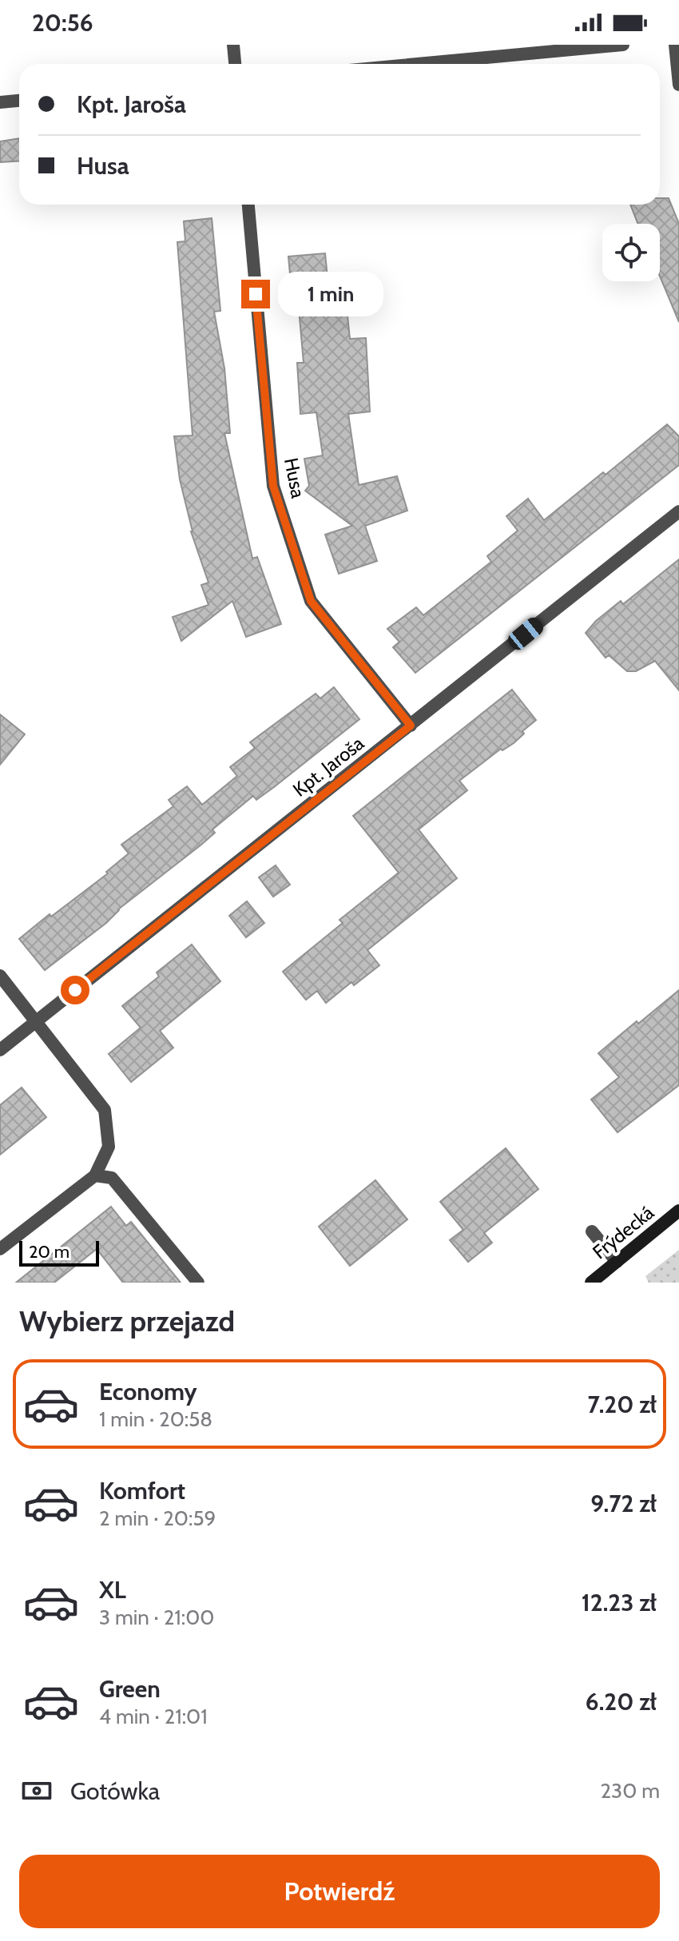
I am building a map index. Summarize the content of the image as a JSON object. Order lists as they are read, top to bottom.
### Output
{
  "streets": {
    "main road": ["Frýdecká"],
    "street": ["Husa", "Kpt. Jaroša"]
  },
  "crossings": [
    ["Husa", "Kpt. Jaroša"]
  ],
  "scale_bar": "20 m",
  "page": {
    "status": "20:56",
    "banner": ["Kpt. Jaroša", "Husa"],
    "bubble": "1 min",
    "scale": "20 m",
    "heading": "Wybierz przejazd",
    "list": [
      {
        "name": "Economy",
        "note": "1 min · 20:58",
        "value": "7.20 zł"
      },
      {
        "name": "Komfort",
        "note": "2 min · 20:59",
        "value": "9.72 zł"
      },
      {
        "name": "XL",
        "note": "3 min · 21:00",
        "value": "12.23 zł"
      },
      {
        "name": "Green",
        "note": "4 min · 21:01",
        "value": "6.20 zł"
      }
    ],
    "pay": ["Gotówka", "230 m"],
    "buttons": "Potwierdź"
  }
}
